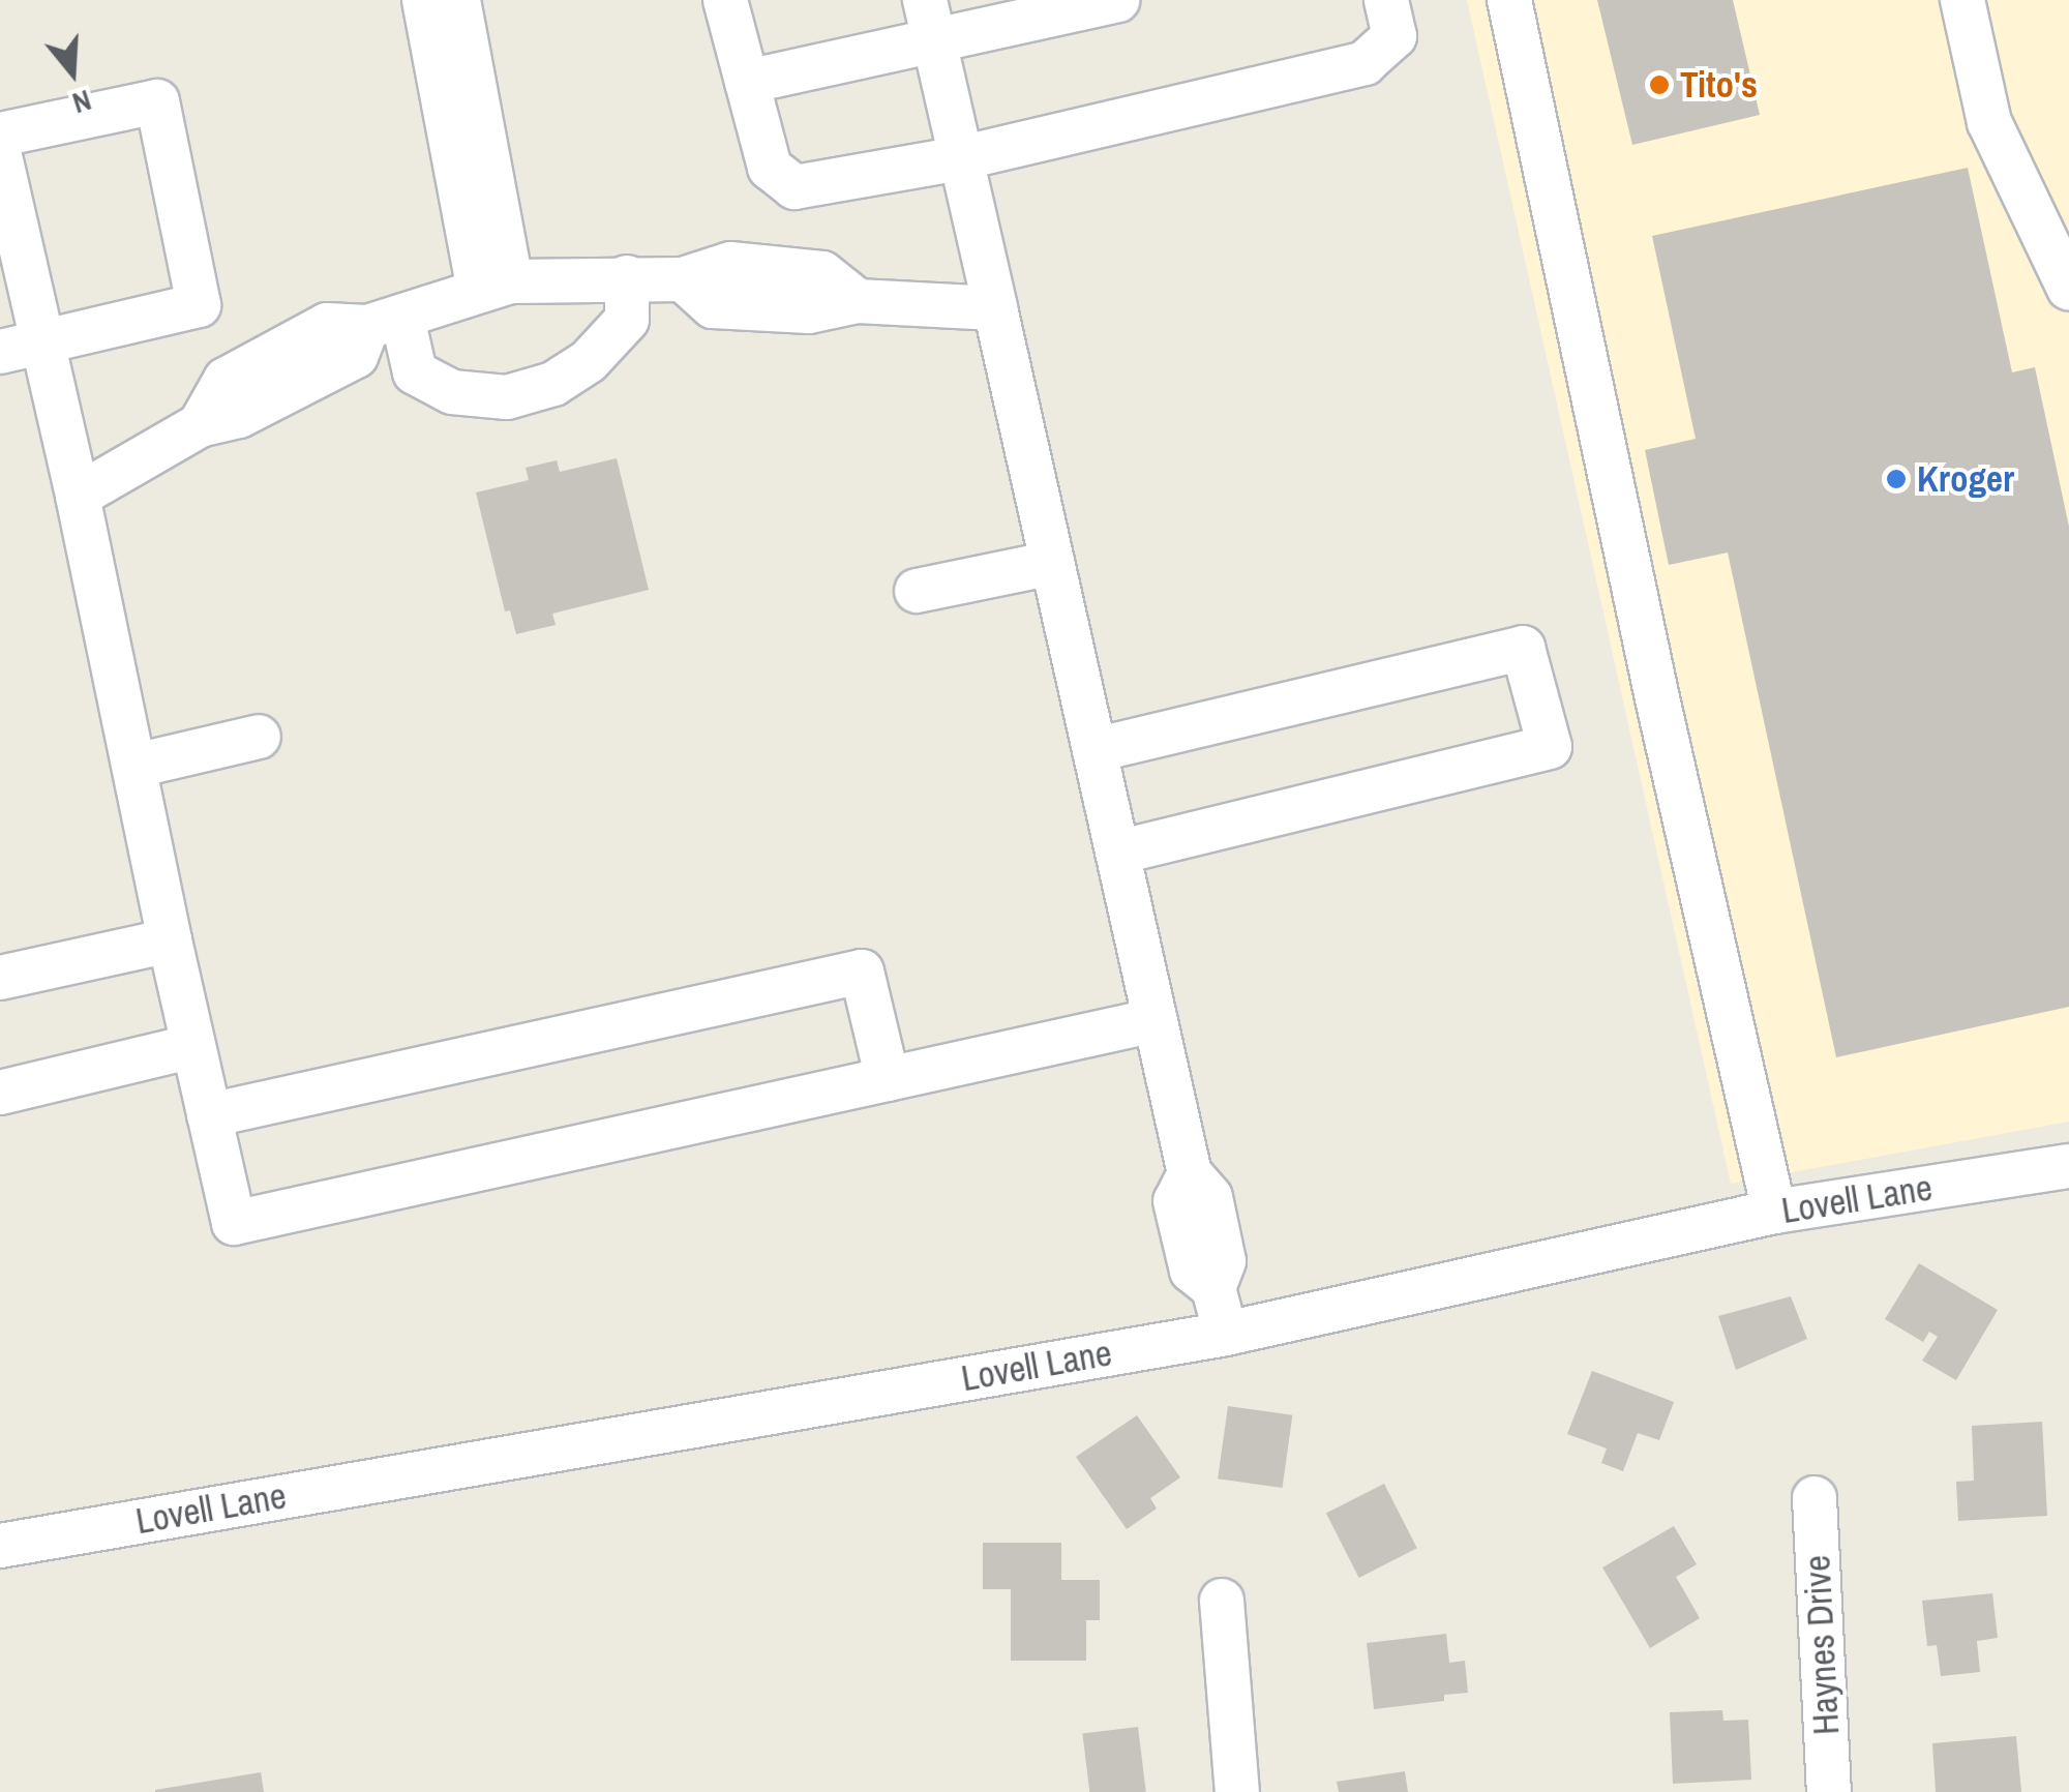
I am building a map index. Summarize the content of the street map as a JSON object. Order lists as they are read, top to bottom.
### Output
{
  "streets": {
    "street": ["Lovell Lane", "Haynes Drive"]
  },
  "places": ["Tito's", "Kroger"],
  "north": "bottom"
}
